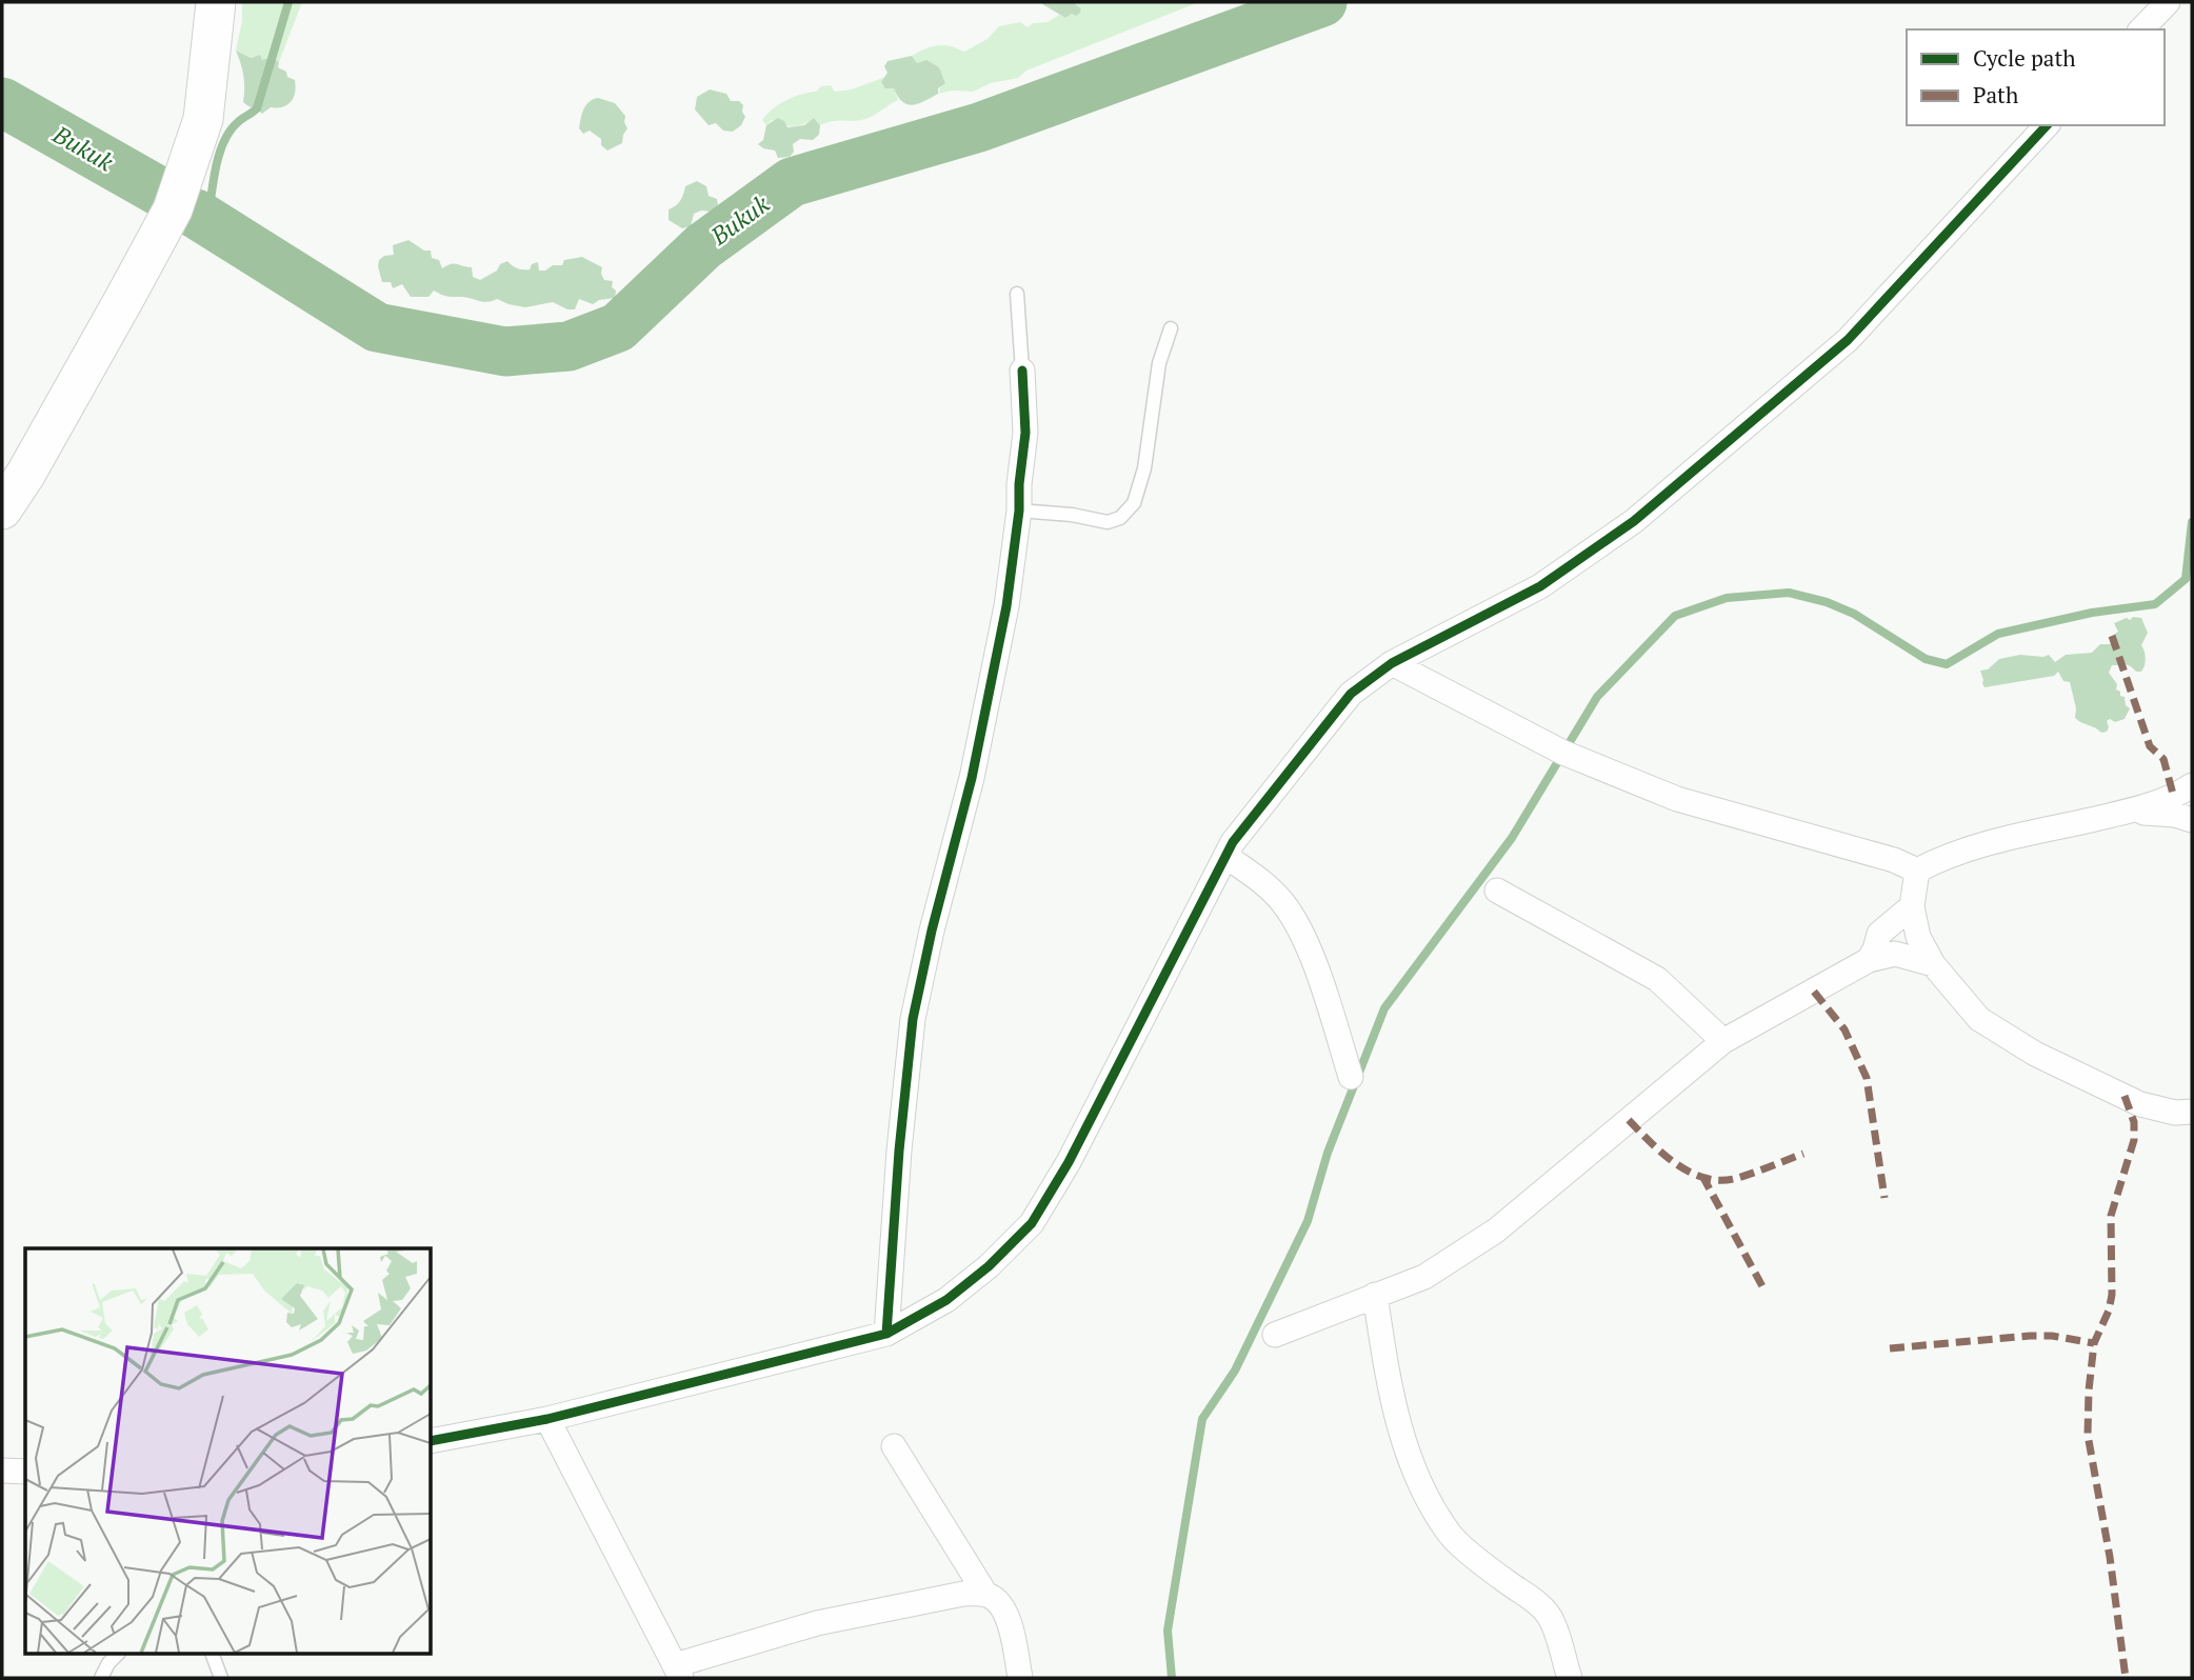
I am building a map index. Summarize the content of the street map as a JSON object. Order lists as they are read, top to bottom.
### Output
{
  "water": ["Bukuk"],
  "legend": ["Cycle path", "Path"]
}
